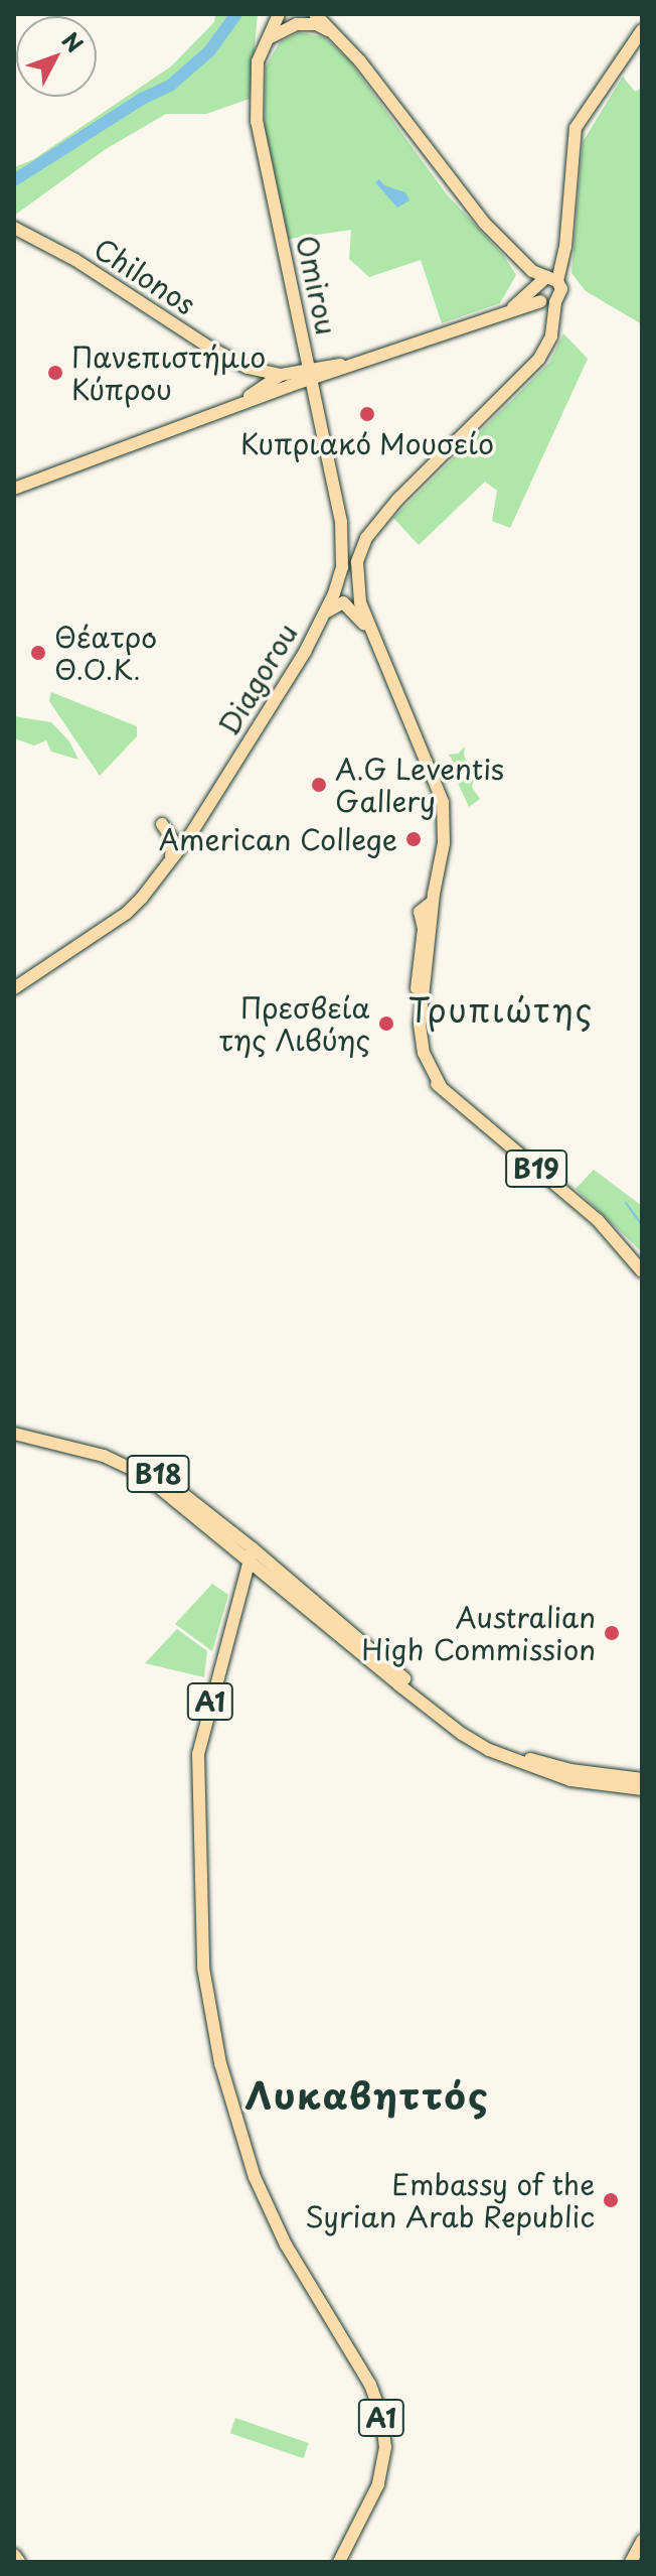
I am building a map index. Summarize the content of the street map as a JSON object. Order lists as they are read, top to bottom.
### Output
{
  "streets": {
    "main road": [
      "Chilonos",
      "Omirou",
      "Diagorou",
      "B19",
      "B18",
      "A1"
    ]
  },
  "crossings": [
    ["Omirou", "Diagorou"],
    ["B18", "A1"]
  ],
  "districts": ["Τρυπιώτης", "Λυκαβηττός"],
  "places": [
    "Πανεπιστήμιο Κύπρου",
    "Κυπριακό Μουσείο",
    "Θέατρο Θ.Ο.Κ.",
    "A.G Leventis Gallery",
    "American College",
    "Πρεσβεία της Λιβύης",
    "Australian High Commission",
    "Embassy of the Syrian Arab Republic"
  ],
  "north": "top right"
}
